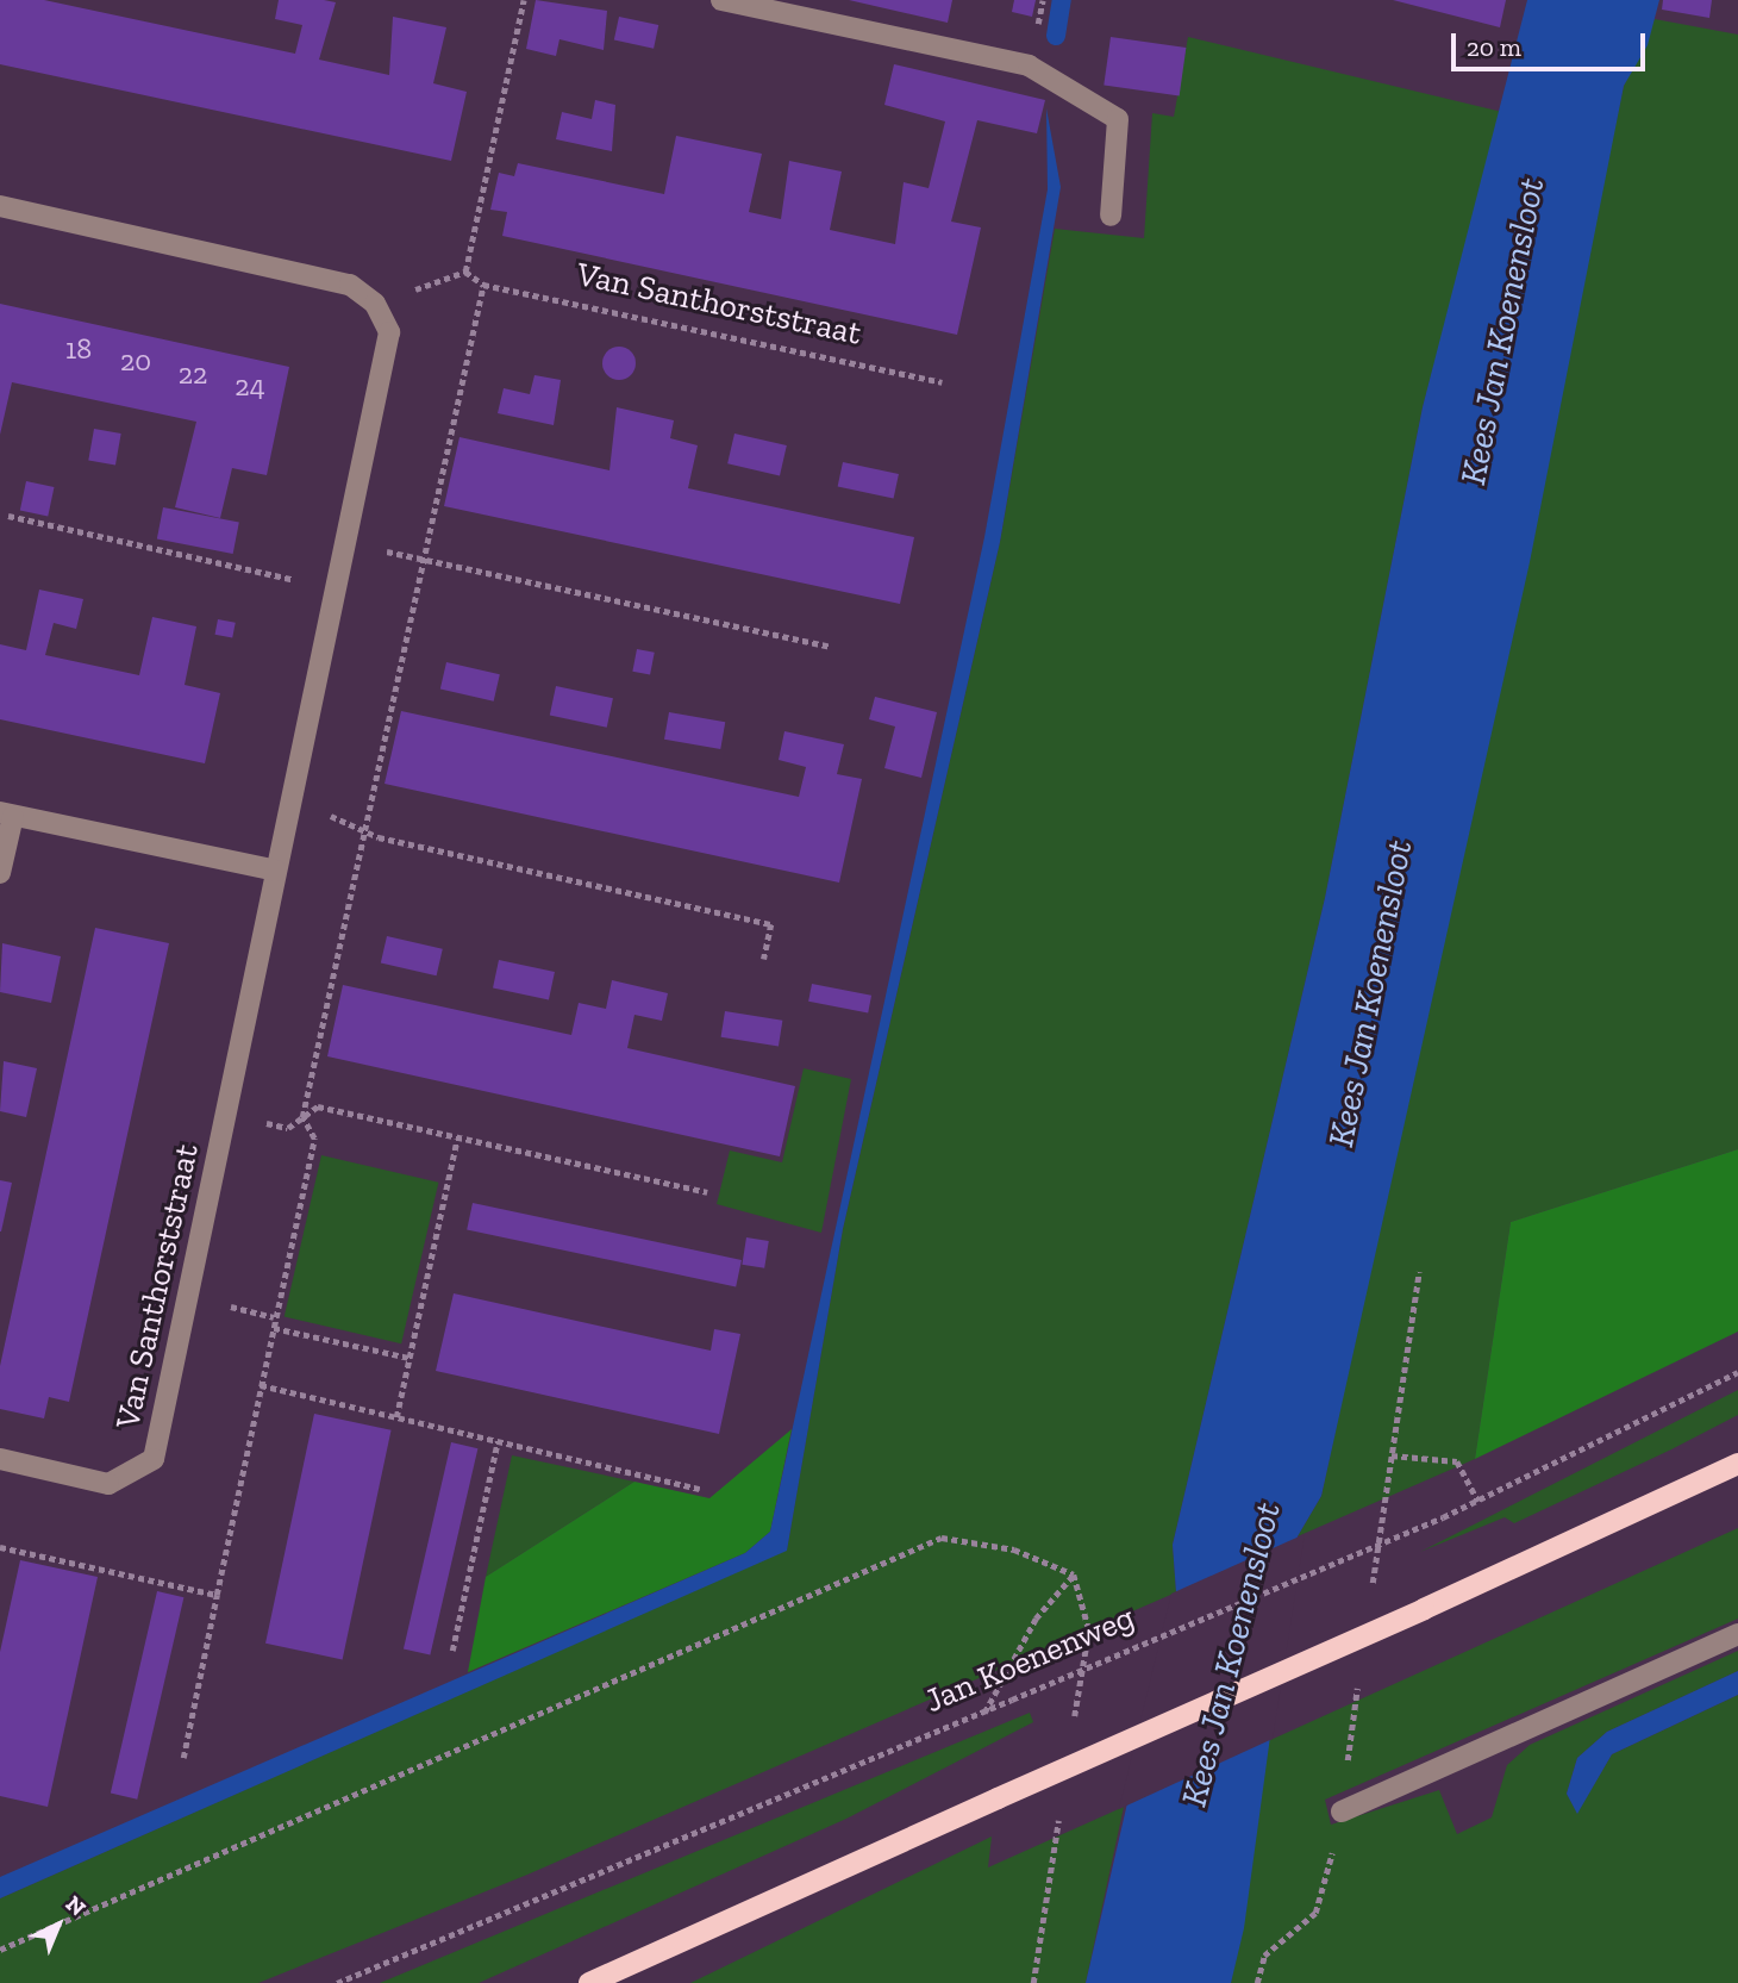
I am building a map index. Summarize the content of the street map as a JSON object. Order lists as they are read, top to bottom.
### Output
{
  "streets": {
    "street": ["Van Santhorststraat"],
    "path": ["Jan Koenenweg"]
  },
  "water": ["Kees Jan Koenensloot"],
  "house_numbers": [
    "18",
    "20",
    "22",
    "24"
  ],
  "scale_bar": "20 m",
  "north": "top right"
}
